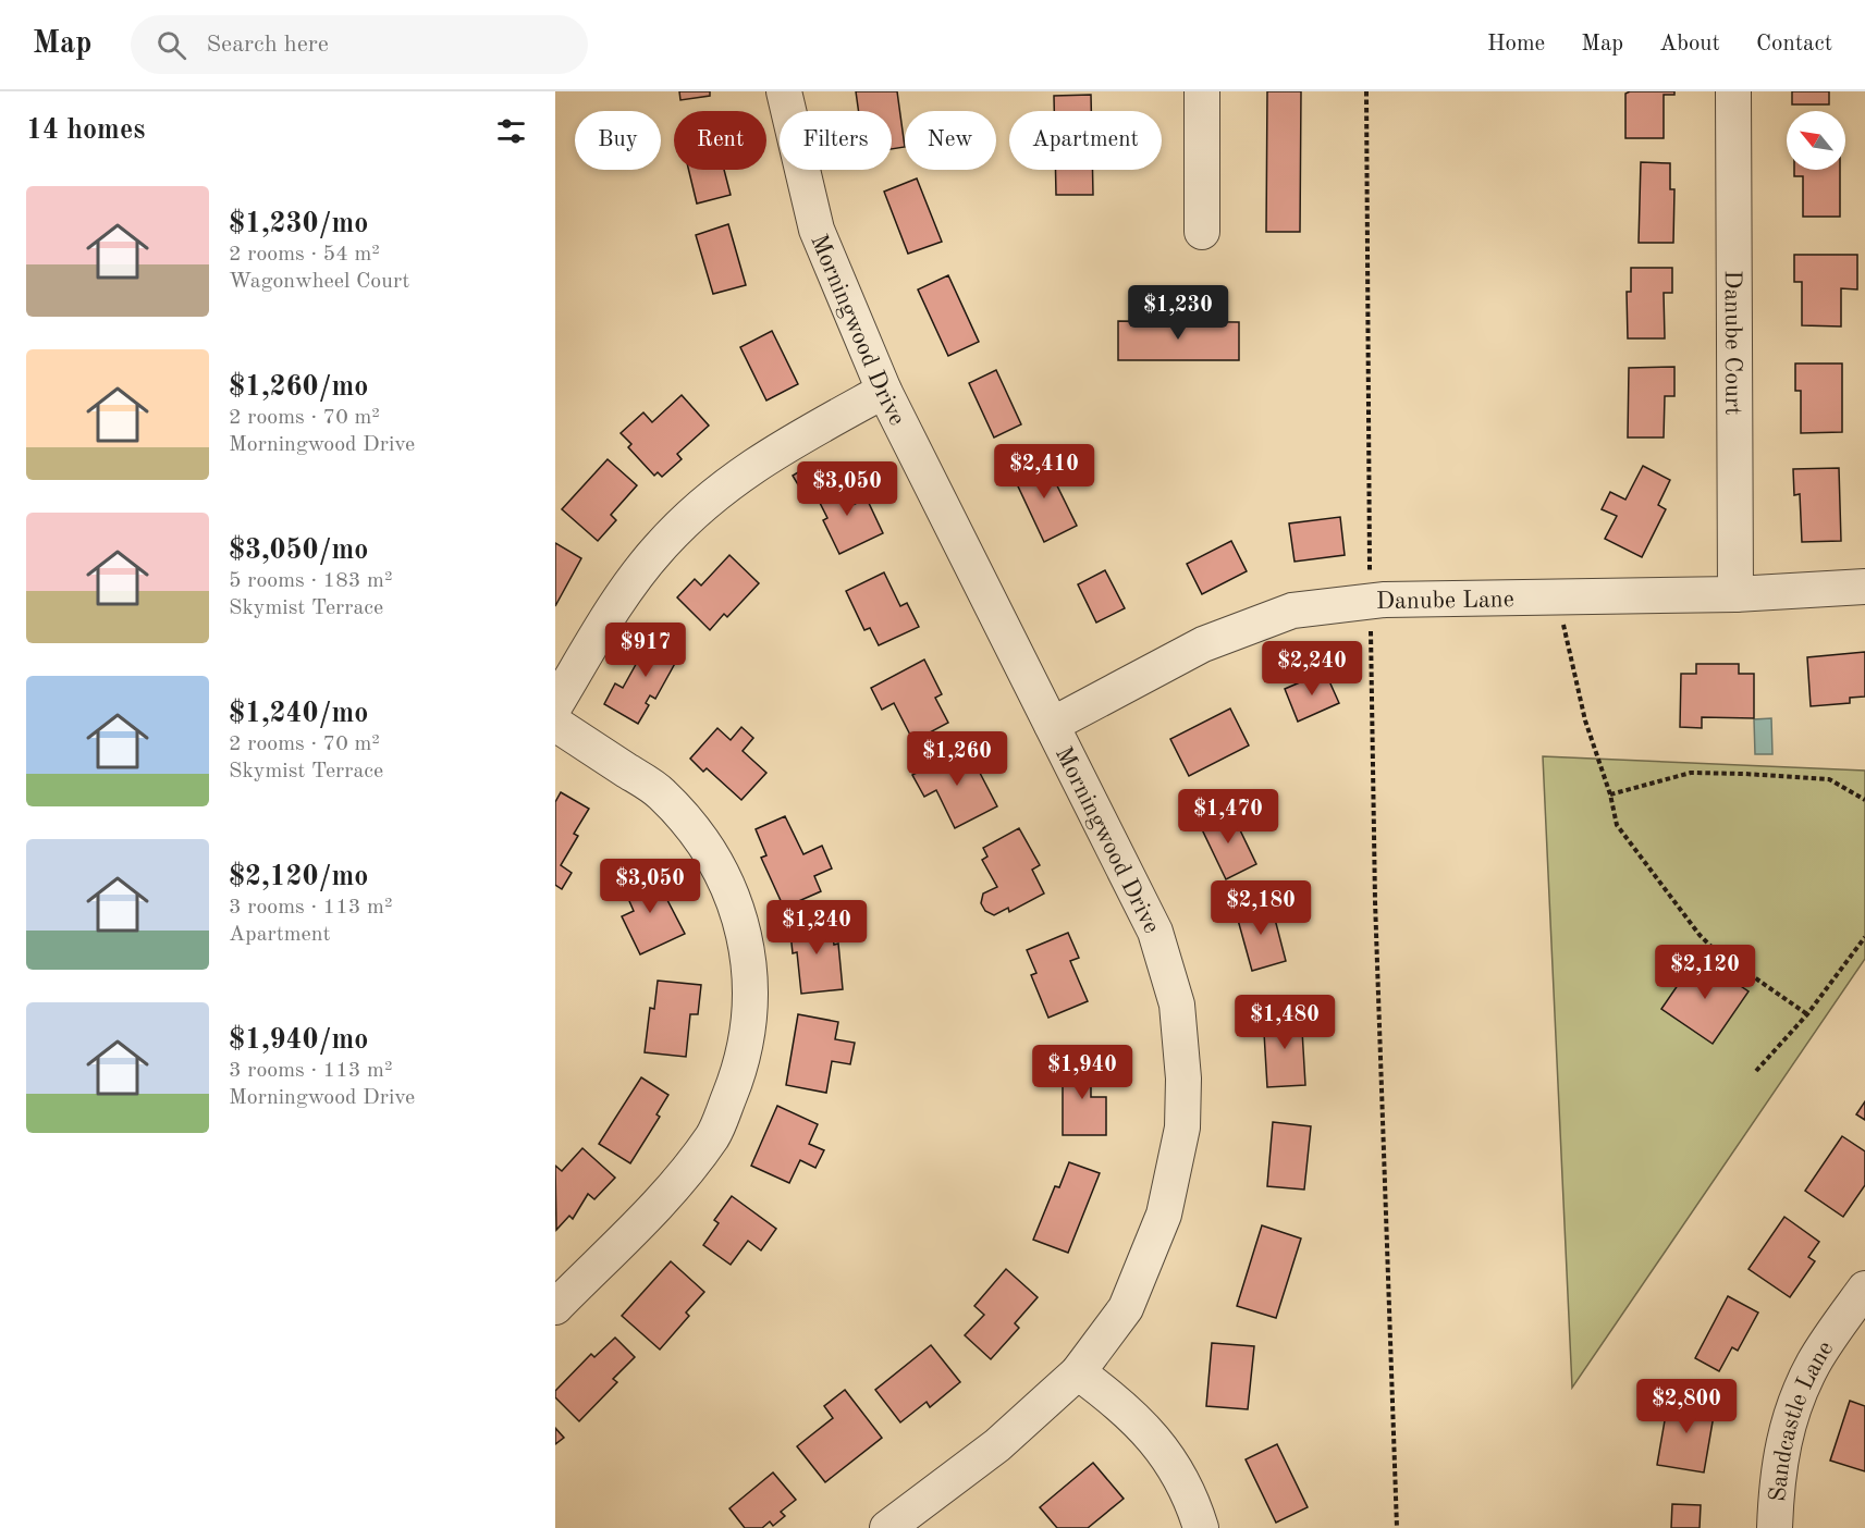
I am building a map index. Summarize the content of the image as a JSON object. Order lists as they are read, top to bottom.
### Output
{
  "streets": {
    "street": [
      "Morningwood Drive",
      "Danube Court",
      "Danube Lane",
      "Sandcastle Lane"
    ]
  },
  "crossings": [
    ["Morningwood Drive", "Danube Lane"],
    ["Danube Court", "Danube Lane"]
  ],
  "north": "top left",
  "page": {
    "header": "Map",
    "search": "Search here",
    "nav": [
      "Home",
      "Map",
      "About",
      "Contact"
    ],
    "heading": "14 homes",
    "chip": [
      "Buy",
      "Rent",
      "Filters",
      "New",
      "Apartment"
    ],
    "list": [
      {
        "name": "$1,230/mo",
        "note": "2 rooms · 54 m² · Wagonwheel Court"
      },
      {
        "name": "$1,260/mo",
        "note": "2 rooms · 70 m² · Morningwood Drive"
      },
      {
        "name": "$3,050/mo",
        "note": "5 rooms · 183 m² · Skymist Terrace"
      },
      {
        "name": "$1,240/mo",
        "note": "2 rooms · 70 m² · Skymist Terrace"
      },
      {
        "name": "$2,120/mo",
        "note": "3 rooms · 113 m² · Apartment"
      },
      {
        "name": "$1,940/mo",
        "note": "3 rooms · 113 m² · Morningwood Drive"
      }
    ],
    "price": [
      "$1,230",
      "$2,410",
      "$3,050",
      "$917",
      "$2,240",
      "$1,260",
      "$1,470",
      "$3,050",
      "$2,180",
      "$1,240",
      "$2,120",
      "$1,480",
      "$1,940",
      "$2,800"
    ]
  }
}
